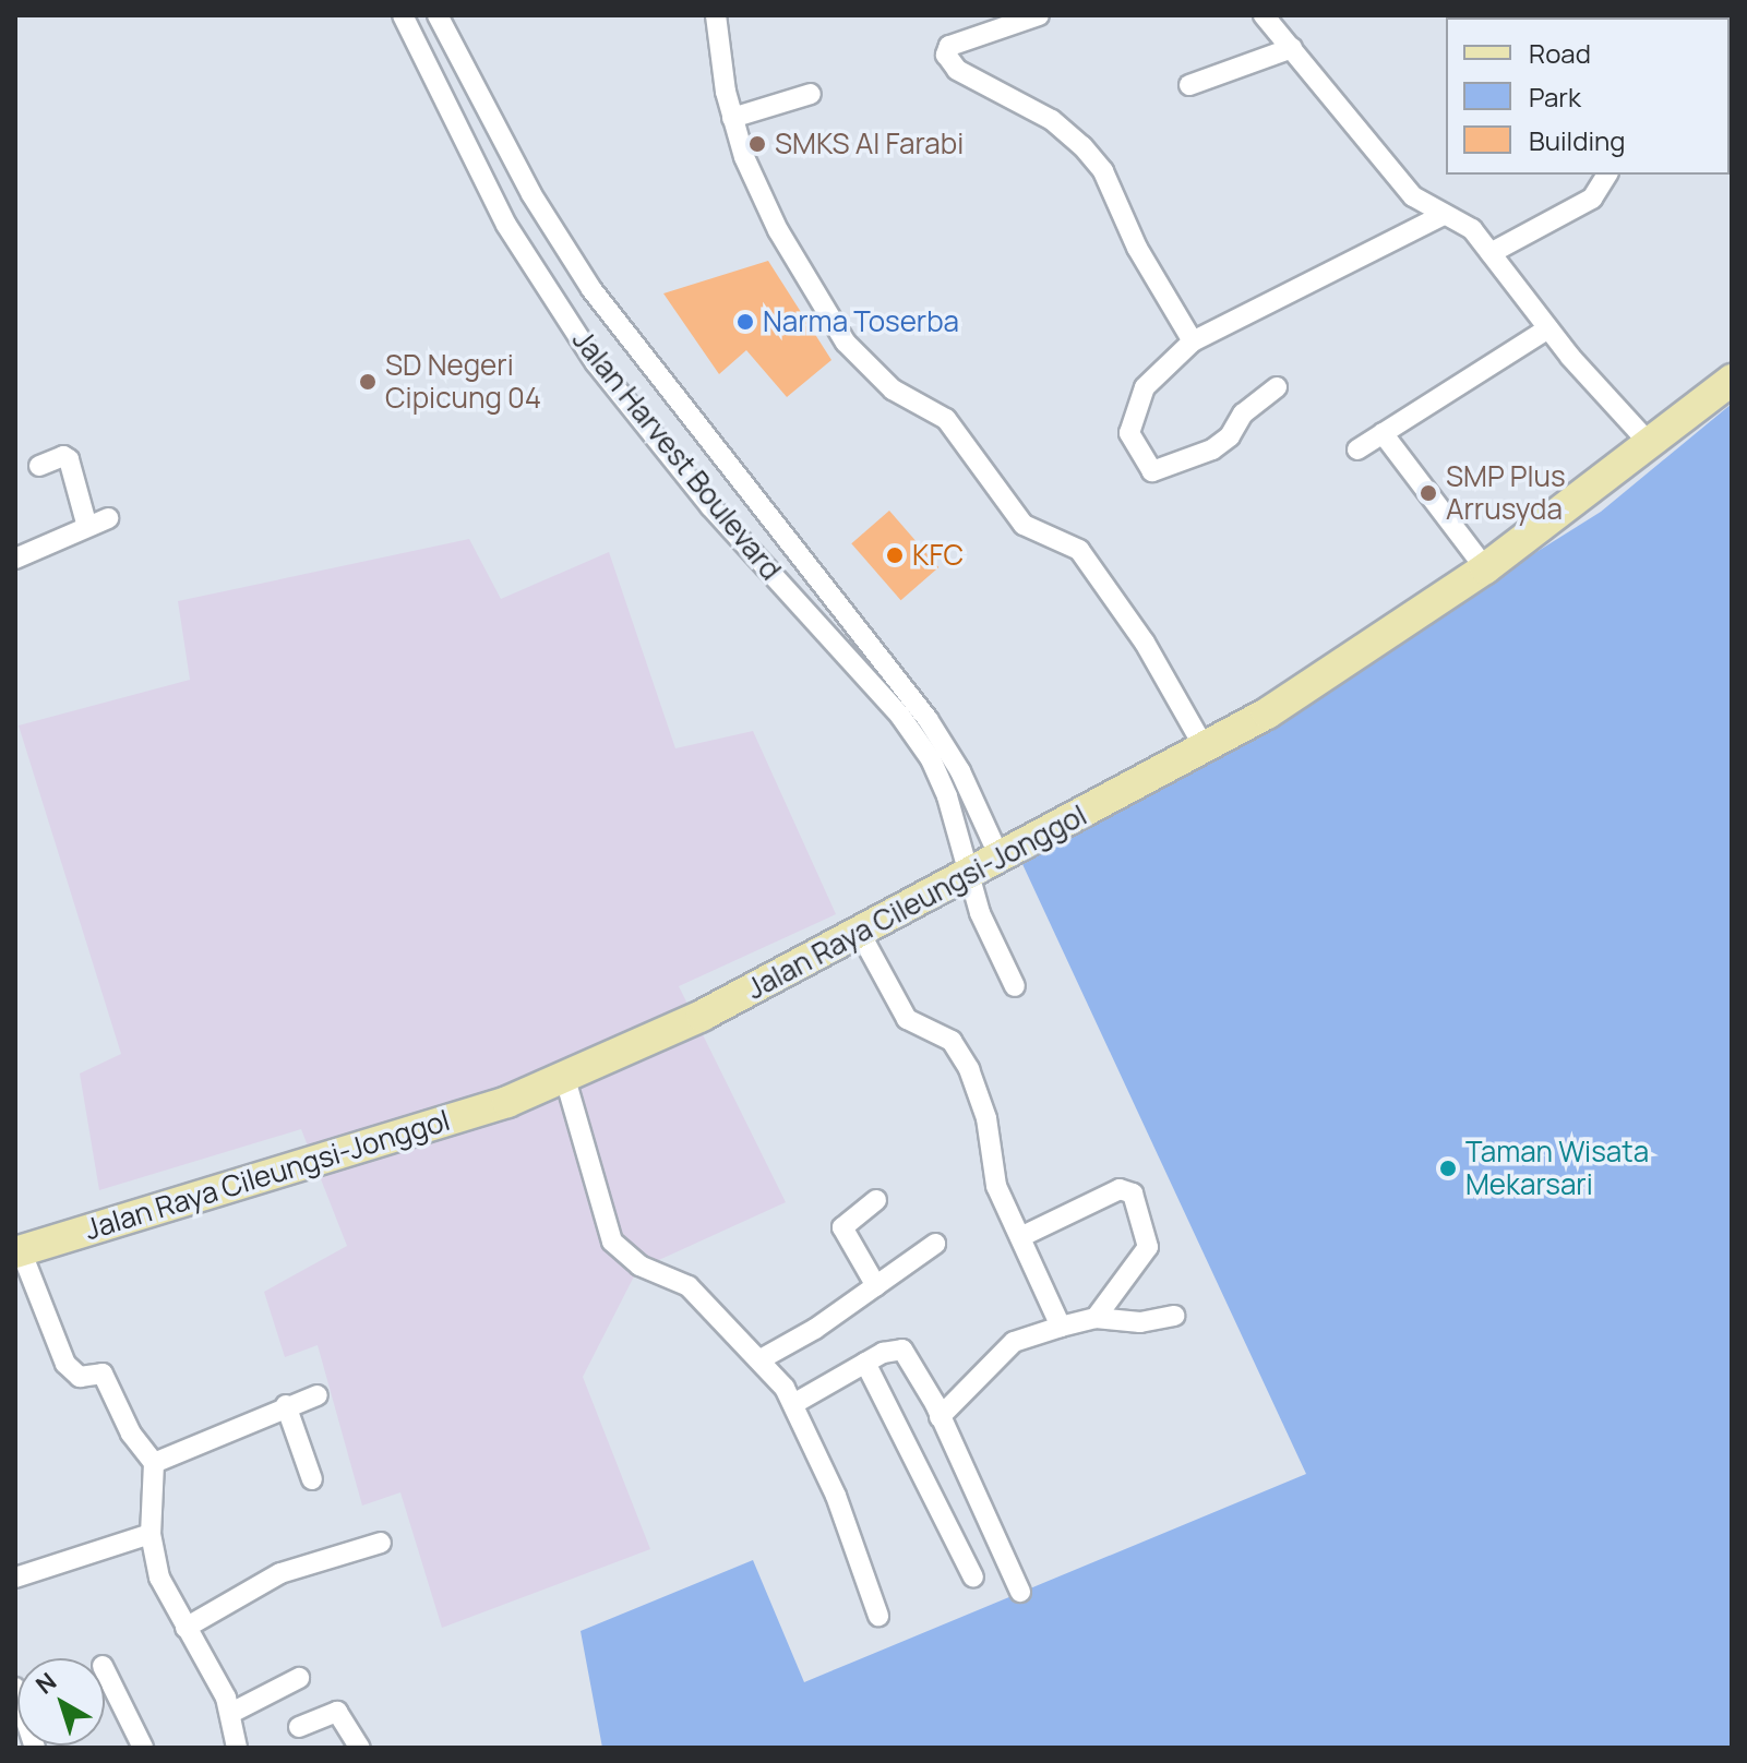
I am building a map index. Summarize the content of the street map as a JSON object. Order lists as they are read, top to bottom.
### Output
{
  "streets": {
    "main road": ["Jalan Raya Cileungsi-Jonggol"],
    "street": ["Jalan Harvest Boulevard"]
  },
  "crossings": [
    ["Jalan Harvest Boulevard", "Jalan Raya Cileungsi-Jonggol"]
  ],
  "places": [
    "SMKS Al Farabi",
    "Narma Toserba",
    "SD Negeri Cipicung 04",
    "SMP Plus Arrusyda",
    "KFC",
    "Taman Wisata Mekarsari"
  ],
  "legend": ["Road", "Park", "Building"],
  "north": "top left"
}
